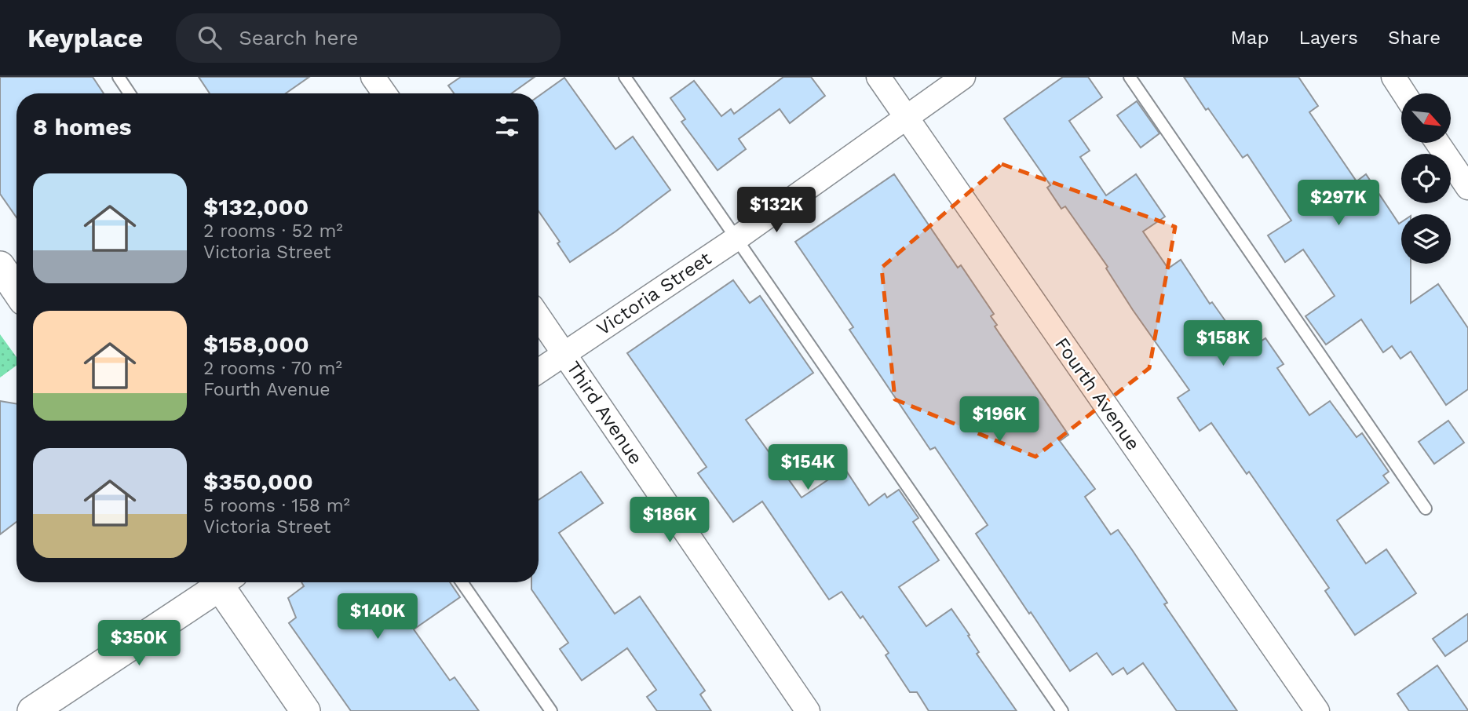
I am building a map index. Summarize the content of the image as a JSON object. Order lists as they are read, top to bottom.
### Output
{
  "streets": {
    "street": ["Victoria Street", "Fourth Avenue", "Third Avenue"]
  },
  "crossings": [
    ["Victoria Street", "Fourth Avenue"],
    ["Victoria Street", "Third Avenue"]
  ],
  "north": "bottom right",
  "page": {
    "header": "Keyplace",
    "search": "Search here",
    "nav": ["Map", "Layers", "Share"],
    "heading": "8 homes",
    "list": [
      {
        "name": "$132,000",
        "note": "2 rooms · 52 m² · Victoria Street"
      },
      {
        "name": "$158,000",
        "note": "2 rooms · 70 m² · Fourth Avenue"
      },
      {
        "name": "$350,000",
        "note": "5 rooms · 158 m² · Victoria Street"
      }
    ],
    "price": [
      "$297K",
      "$132K",
      "$158K",
      "$196K",
      "$154K",
      "$186K",
      "$140K",
      "$350K"
    ]
  }
}
